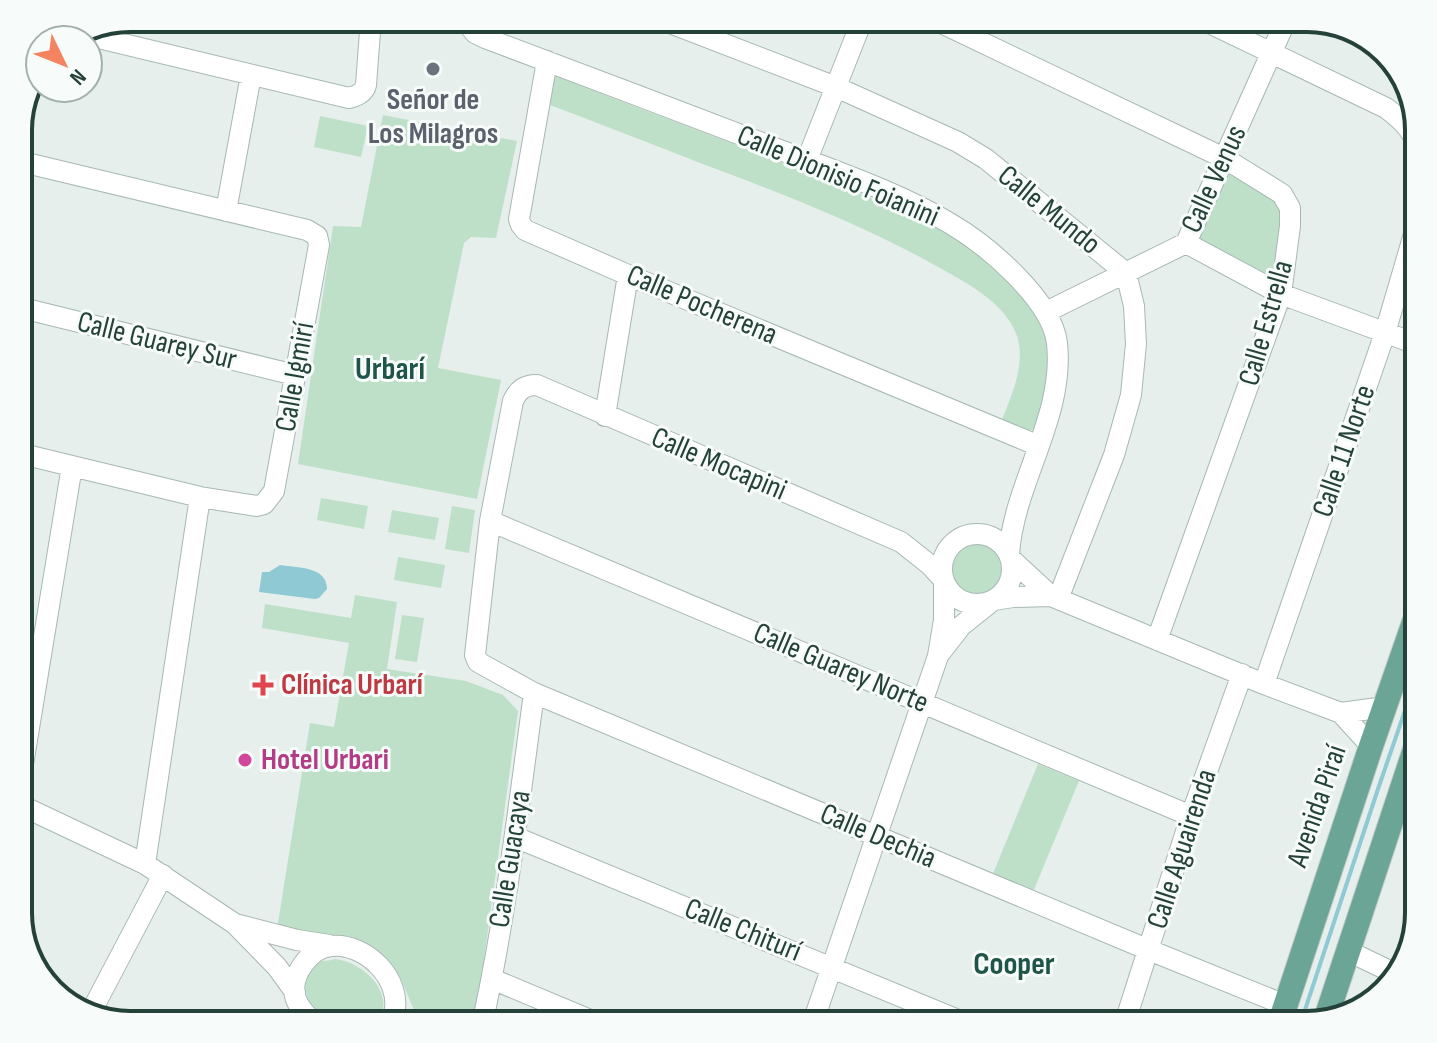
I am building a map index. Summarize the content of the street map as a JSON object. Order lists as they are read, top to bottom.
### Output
{
  "streets": {
    "main road": ["Avenida Piraí"],
    "street": [
      "Calle Dionisio Foianini",
      "Calle Venus",
      "Calle Mundo",
      "Calle Pocherena",
      "Calle Estrella",
      "Calle Guarey Sur",
      "Calle Igmirí",
      "Calle 11 Norte",
      "Calle Mocapini",
      "Calle Guarey Norte",
      "Calle Dechia",
      "Calle Aguairenda",
      "Calle Guacaya",
      "Calle Chiturí"
    ]
  },
  "crossings": [
    ["Calle Dionisio Foianini", "Calle Venus"],
    ["Calle Dionisio Foianini", "Calle Pocherena"],
    ["Calle Dionisio Foianini", "Calle Mocapini"],
    ["Calle Venus", "Calle Mundo"],
    ["Calle Venus", "Calle Estrella"],
    ["Calle Guarey Sur", "Calle Igmirí"],
    ["Calle Mocapini", "Calle Guarey Norte"],
    ["Calle Mocapini", "Calle Dechia"],
    ["Calle Guarey Norte", "Calle Dechia"],
    ["Calle Guarey Norte", "Calle Aguairenda"],
    ["Calle Dechia", "Calle Aguairenda"],
    ["Calle Dechia", "Calle Guacaya"],
    ["Calle Guacaya", "Calle Chiturí"]
  ],
  "districts": ["Urbarí", "Cooper"],
  "places": {
    "other": ["Señor de Los Milagros", "Hotel Urbari"],
    "health": ["Clínica Urbarí"]
  },
  "north": "bottom right"
}
